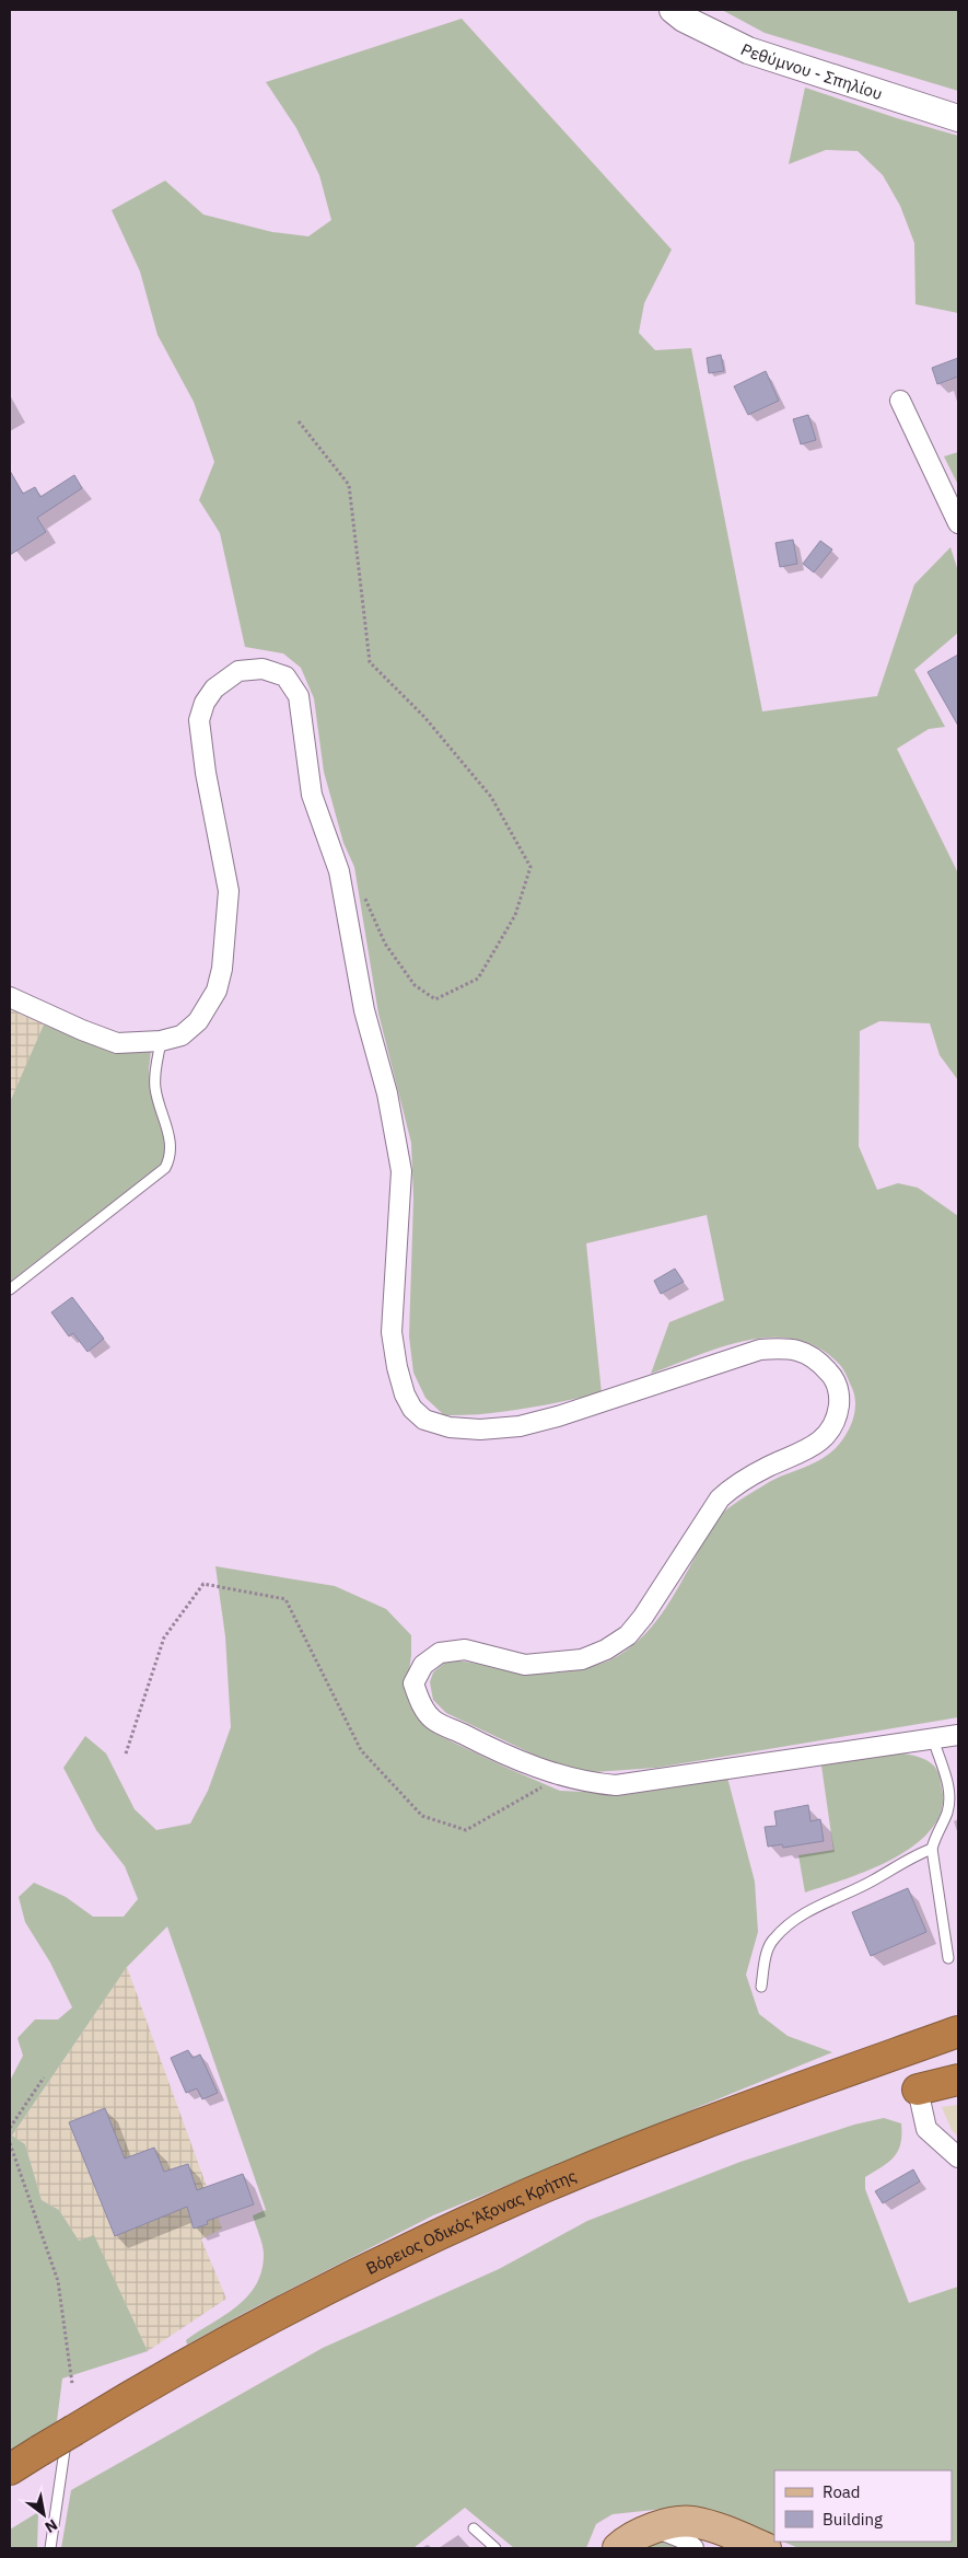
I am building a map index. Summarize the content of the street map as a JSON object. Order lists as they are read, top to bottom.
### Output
{
  "streets": {
    "highway": ["Βόρειος Οδικός Άξονας Κρήτης"],
    "main road": ["Ρεθύμνου - Σπηλίου"]
  },
  "legend": ["Road", "Building"],
  "north": "bottom right"
}
